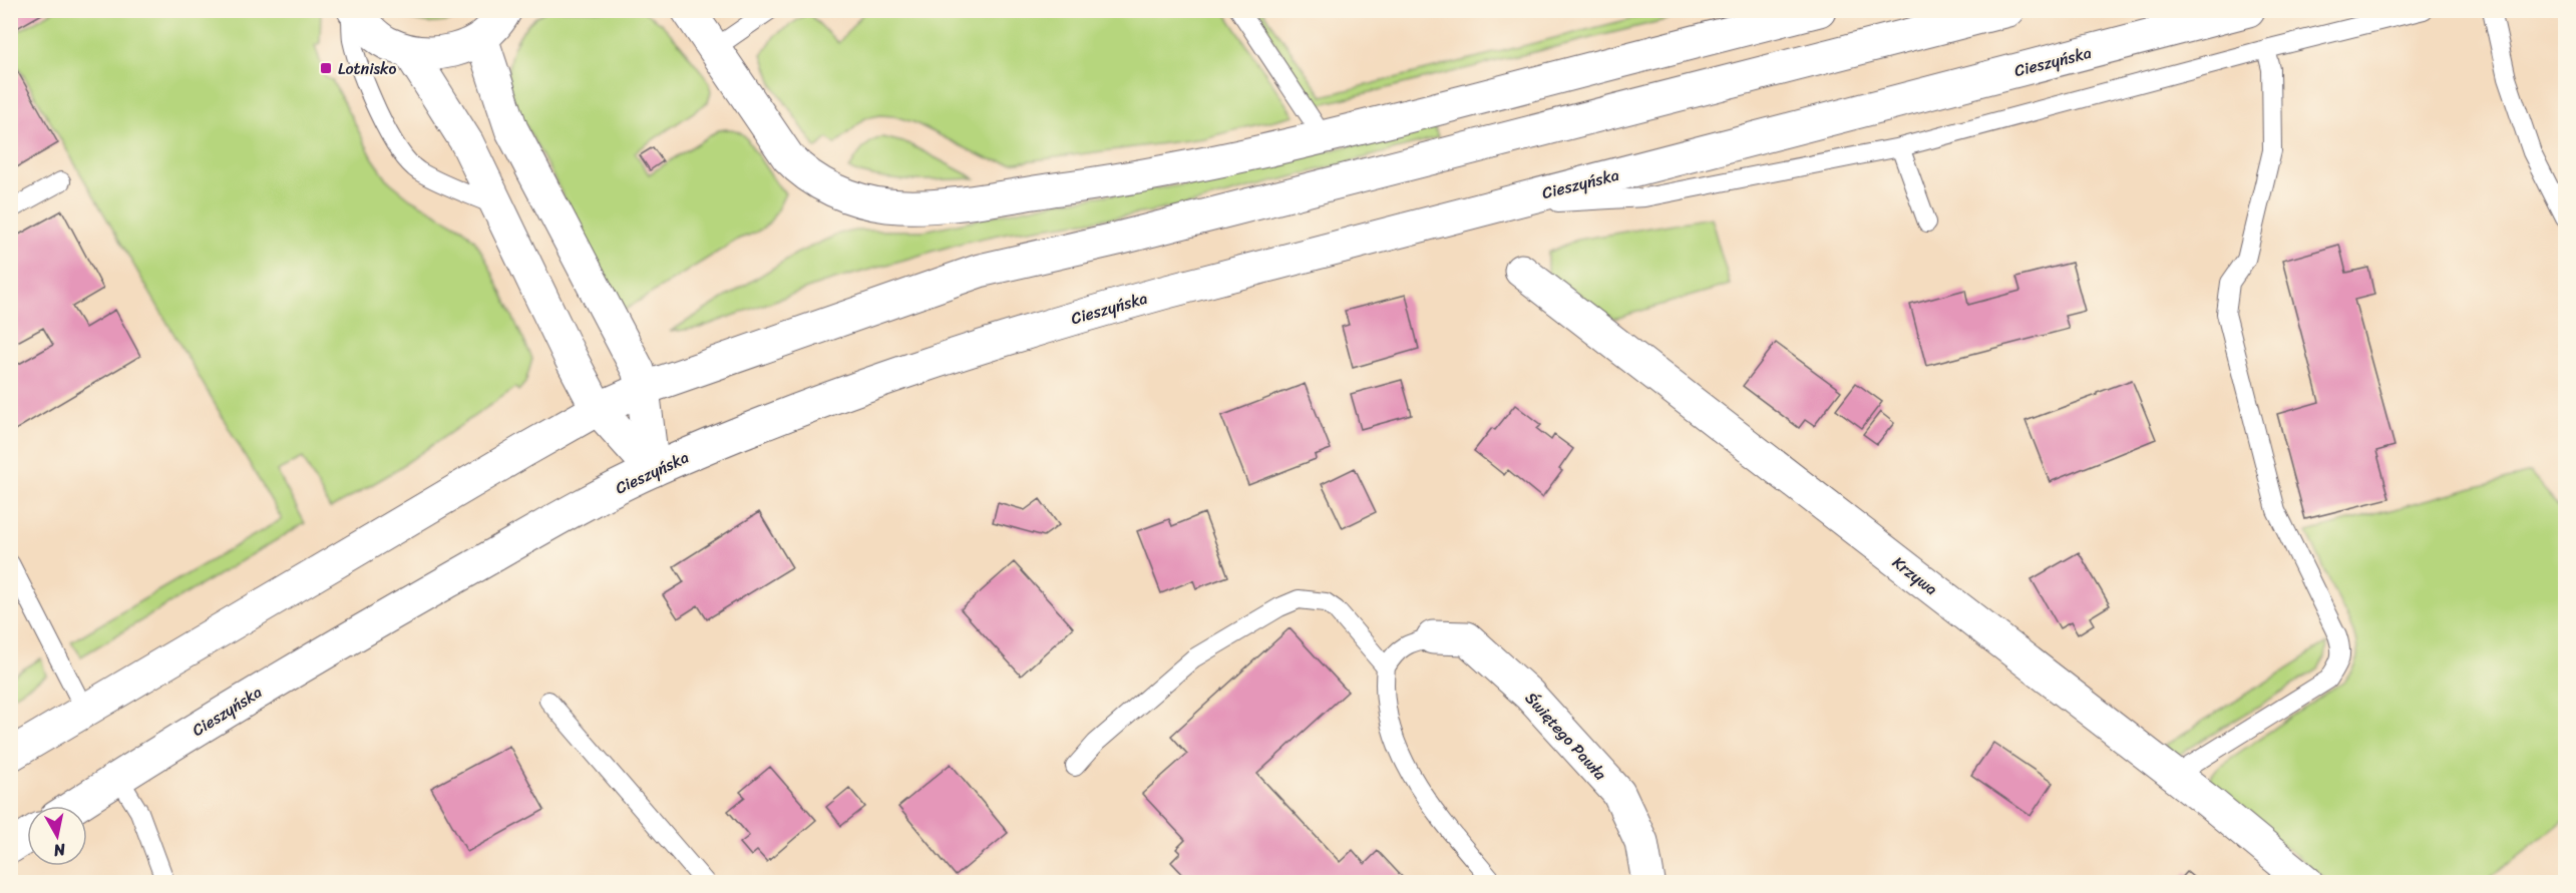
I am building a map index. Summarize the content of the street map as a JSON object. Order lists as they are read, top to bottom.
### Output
{
  "streets": {
    "main road": ["Cieszyńska", "Krzywa", "Świętego Pawła"]
  },
  "places": {
    "transit": ["Lotnisko"]
  },
  "north": "bottom"
}
